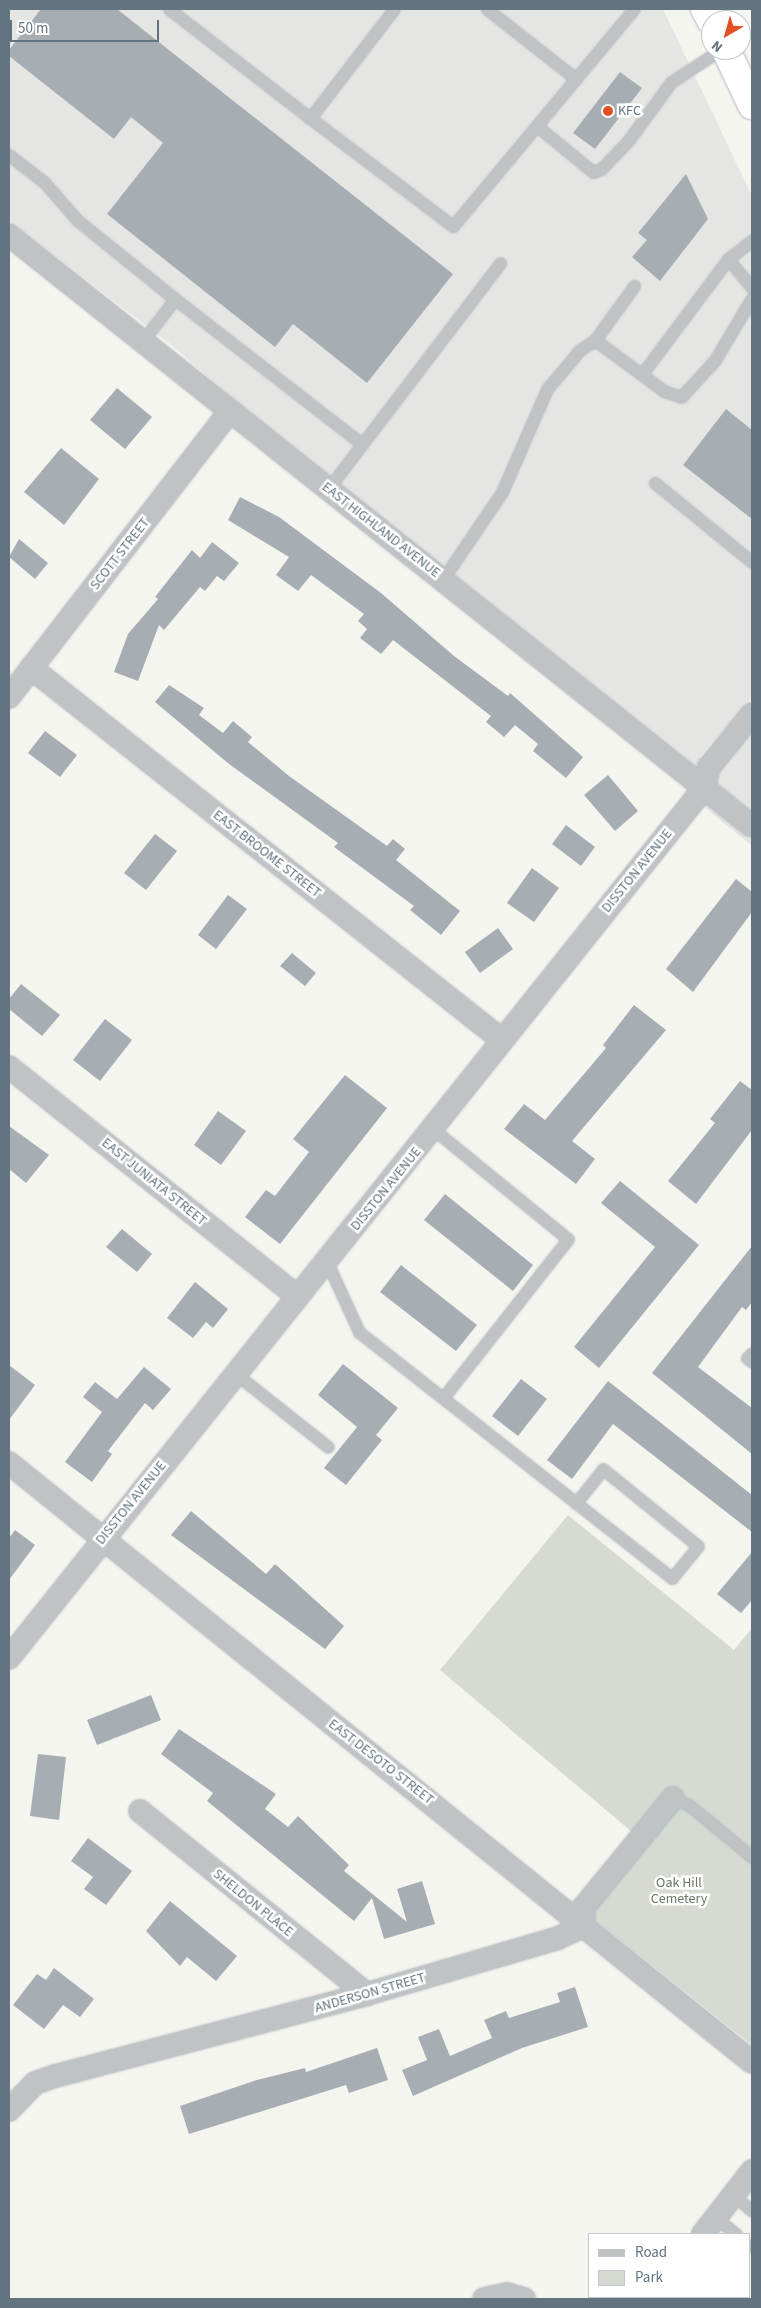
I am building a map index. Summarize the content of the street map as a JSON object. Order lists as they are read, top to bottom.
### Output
{
  "streets": {
    "street": [
      "EAST HIGHLAND AVENUE",
      "SCOTT STREET",
      "EAST BROOME STREET",
      "DISSTON AVENUE",
      "EAST JUNIATA STREET",
      "EAST DESOTO STREET",
      "SHELDON PLACE",
      "ANDERSON STREET"
    ]
  },
  "crossings": [
    ["EAST HIGHLAND AVENUE", "SCOTT STREET"],
    ["EAST HIGHLAND AVENUE", "DISSTON AVENUE"],
    ["SCOTT STREET", "EAST BROOME STREET"],
    ["EAST BROOME STREET", "DISSTON AVENUE"],
    ["DISSTON AVENUE", "EAST JUNIATA STREET"],
    ["DISSTON AVENUE", "EAST DESOTO STREET"],
    ["EAST DESOTO STREET", "ANDERSON STREET"],
    ["SHELDON PLACE", "ANDERSON STREET"]
  ],
  "parks": ["Oak Hill Cemetery"],
  "places": ["KFC"],
  "legend": ["Road", "Park"],
  "scale_bar": "50 m",
  "north": "bottom left"
}
